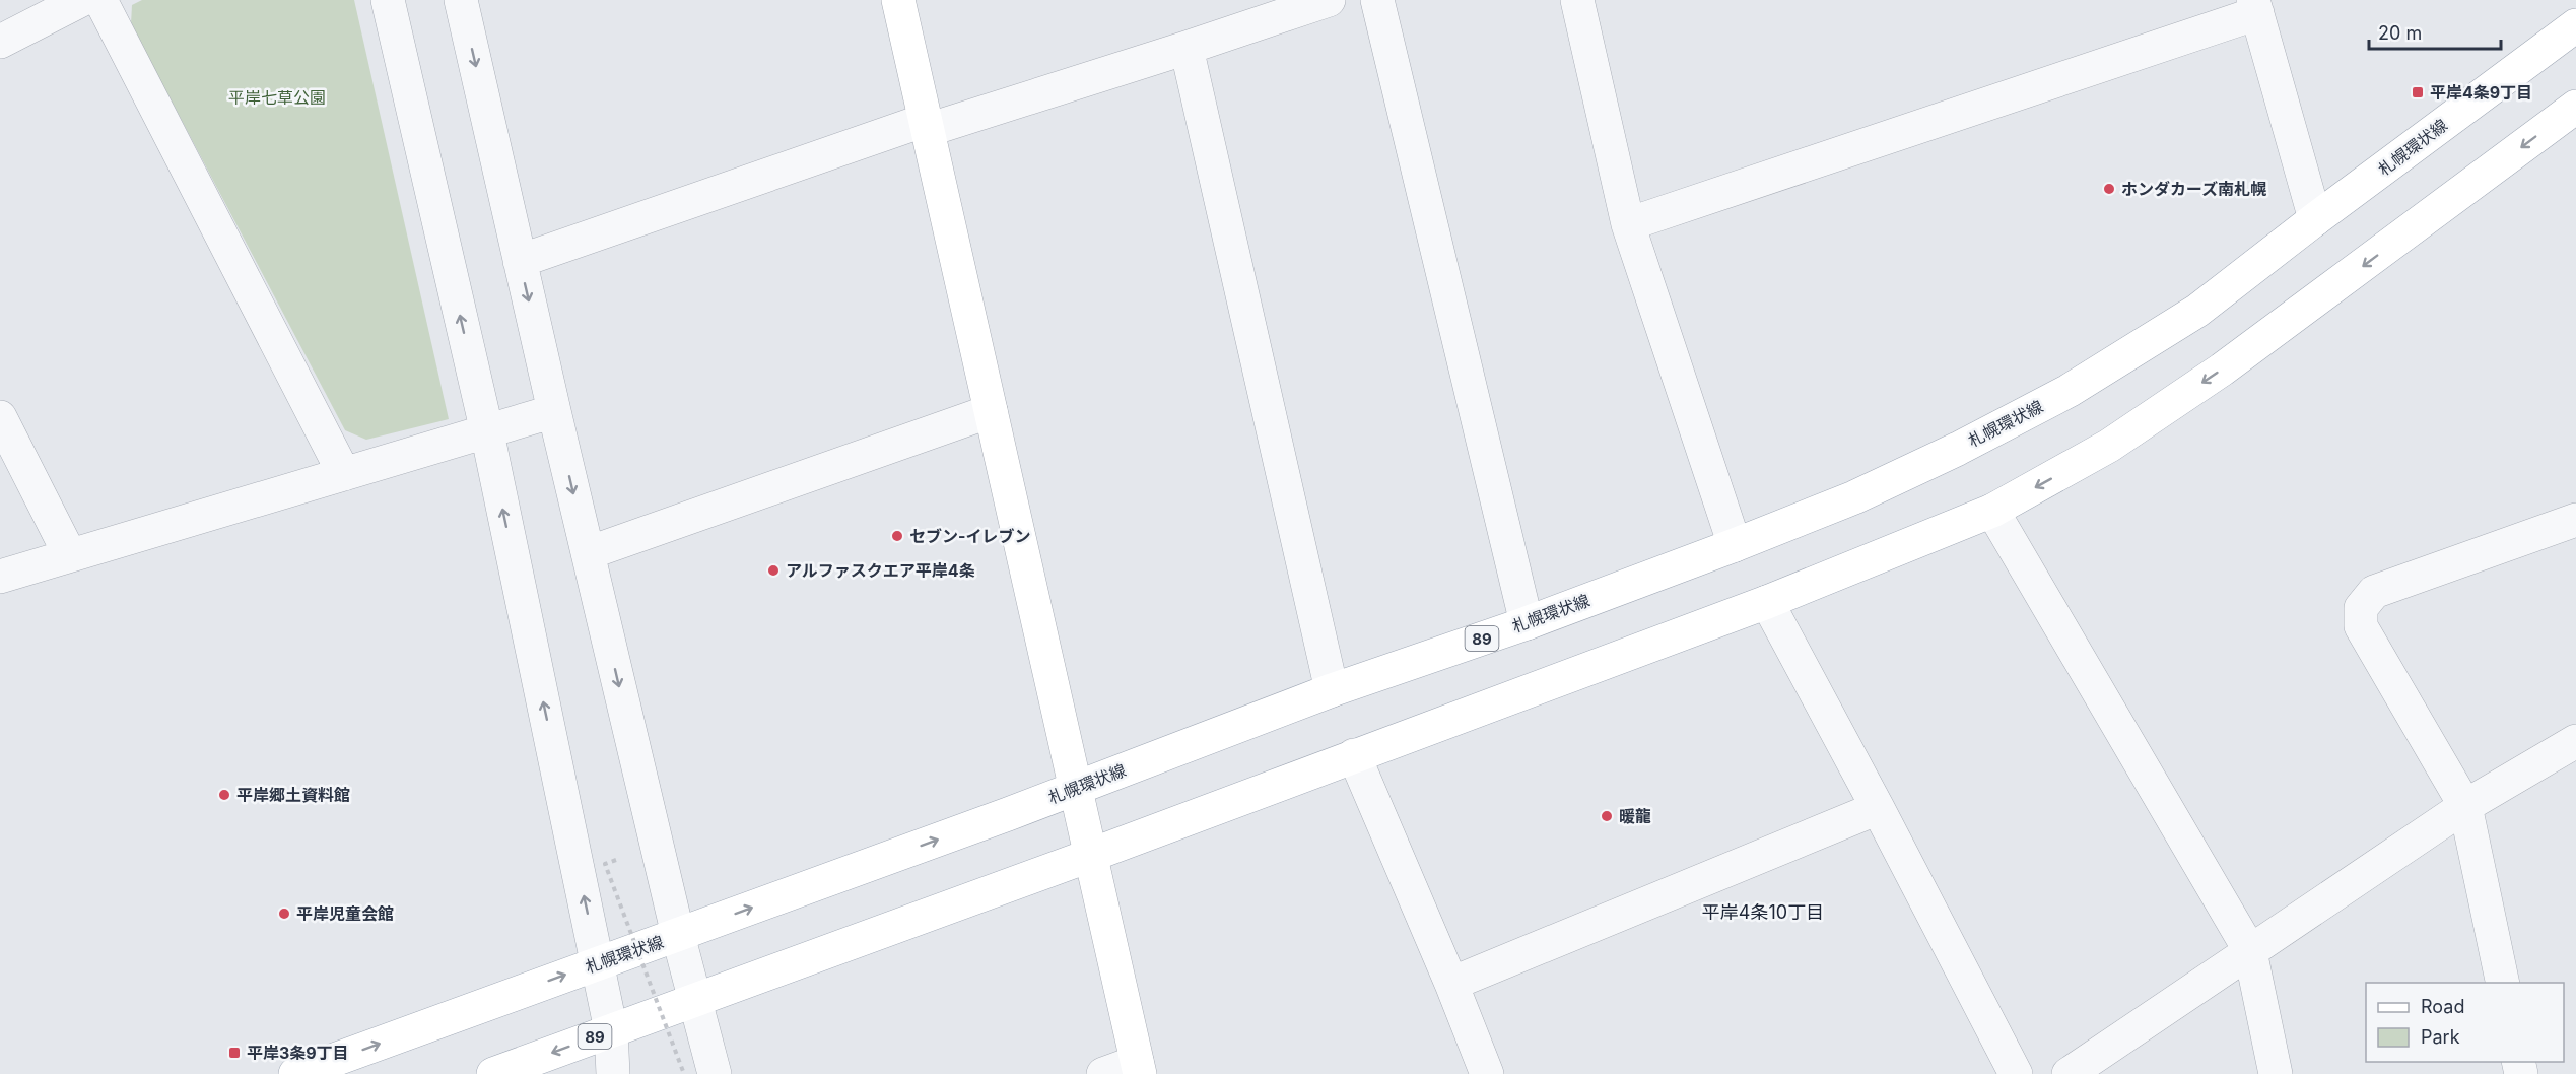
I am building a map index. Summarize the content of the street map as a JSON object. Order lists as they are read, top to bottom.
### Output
{
  "streets": {
    "main road": ["札幌環状線", "89"]
  },
  "districts": ["平岸4条10丁目"],
  "parks": ["平岸七草公園"],
  "places": {
    "transit": ["平岸4条9丁目", "平岸3条9丁目"],
    "other": [
      "ホンダカーズ南札幌",
      "セブン-イレブン",
      "アルファスクエア平岸4条",
      "平岸郷土資料館",
      "暖龍",
      "平岸児童会館"
    ]
  },
  "legend": ["Road", "Park"],
  "scale_bar": "20 m"
}
